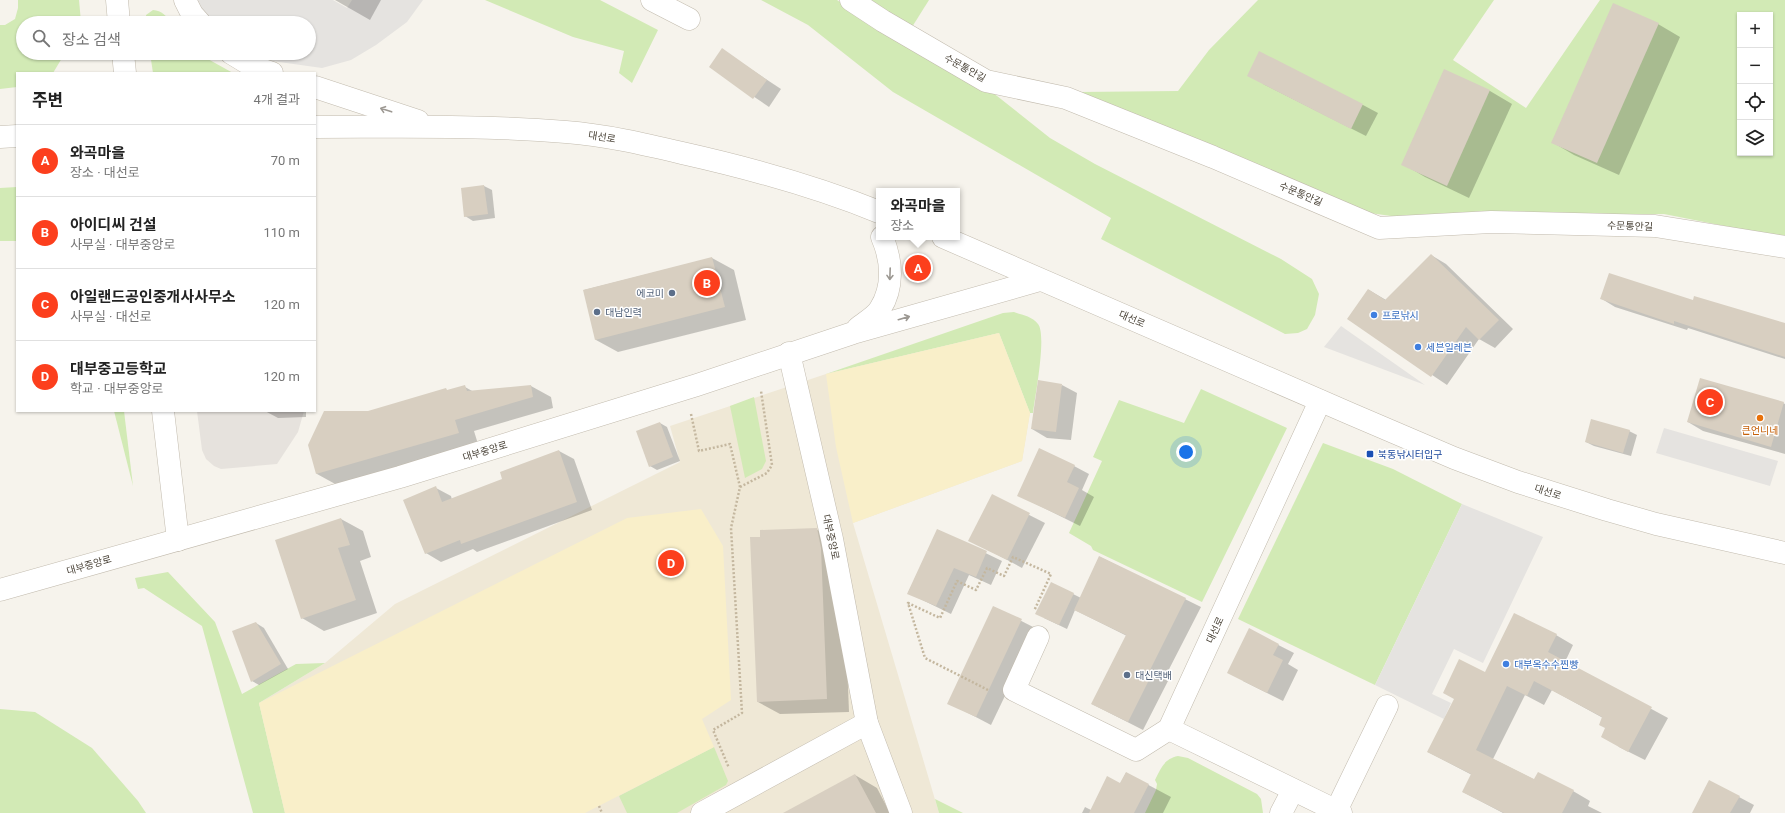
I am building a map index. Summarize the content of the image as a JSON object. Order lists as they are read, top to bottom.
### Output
{
  "streets": {
    "street": ["수문통안길", "대선로", "대부중앙로"]
  },
  "crossings": [
    ["대선로", "대부중앙로"]
  ],
  "places": {
    "other": [
      "에코미",
      "대남인력",
      "프로낚시",
      "세븐일레븐",
      "큰언니네",
      "대부옥수수찐빵",
      "대신택배"
    ],
    "transit": ["북동낚시터입구"]
  },
  "page": {
    "map_buttons": ["+", "−"],
    "search": "장소 검색",
    "heading": ["주변", "4개 결과"],
    "list": [
      {
        "mark": "A",
        "name": "와곡마을",
        "note": "장소 · 대선로",
        "value": "70 m"
      },
      {
        "mark": "B",
        "name": "아이디씨 건설",
        "note": "사무실 · 대부중앙로",
        "value": "110 m"
      },
      {
        "mark": "C",
        "name": "아일랜드공인중개사사무소",
        "note": "사무실 · 대선로",
        "value": "120 m"
      },
      {
        "mark": "D",
        "name": "대부중고등학교",
        "note": "학교 · 대부중앙로",
        "value": "120 m"
      }
    ],
    "popup": ["와곡마을", "장소"],
    "pins": [
      "A",
      "B",
      "C",
      "D"
    ]
  }
}
